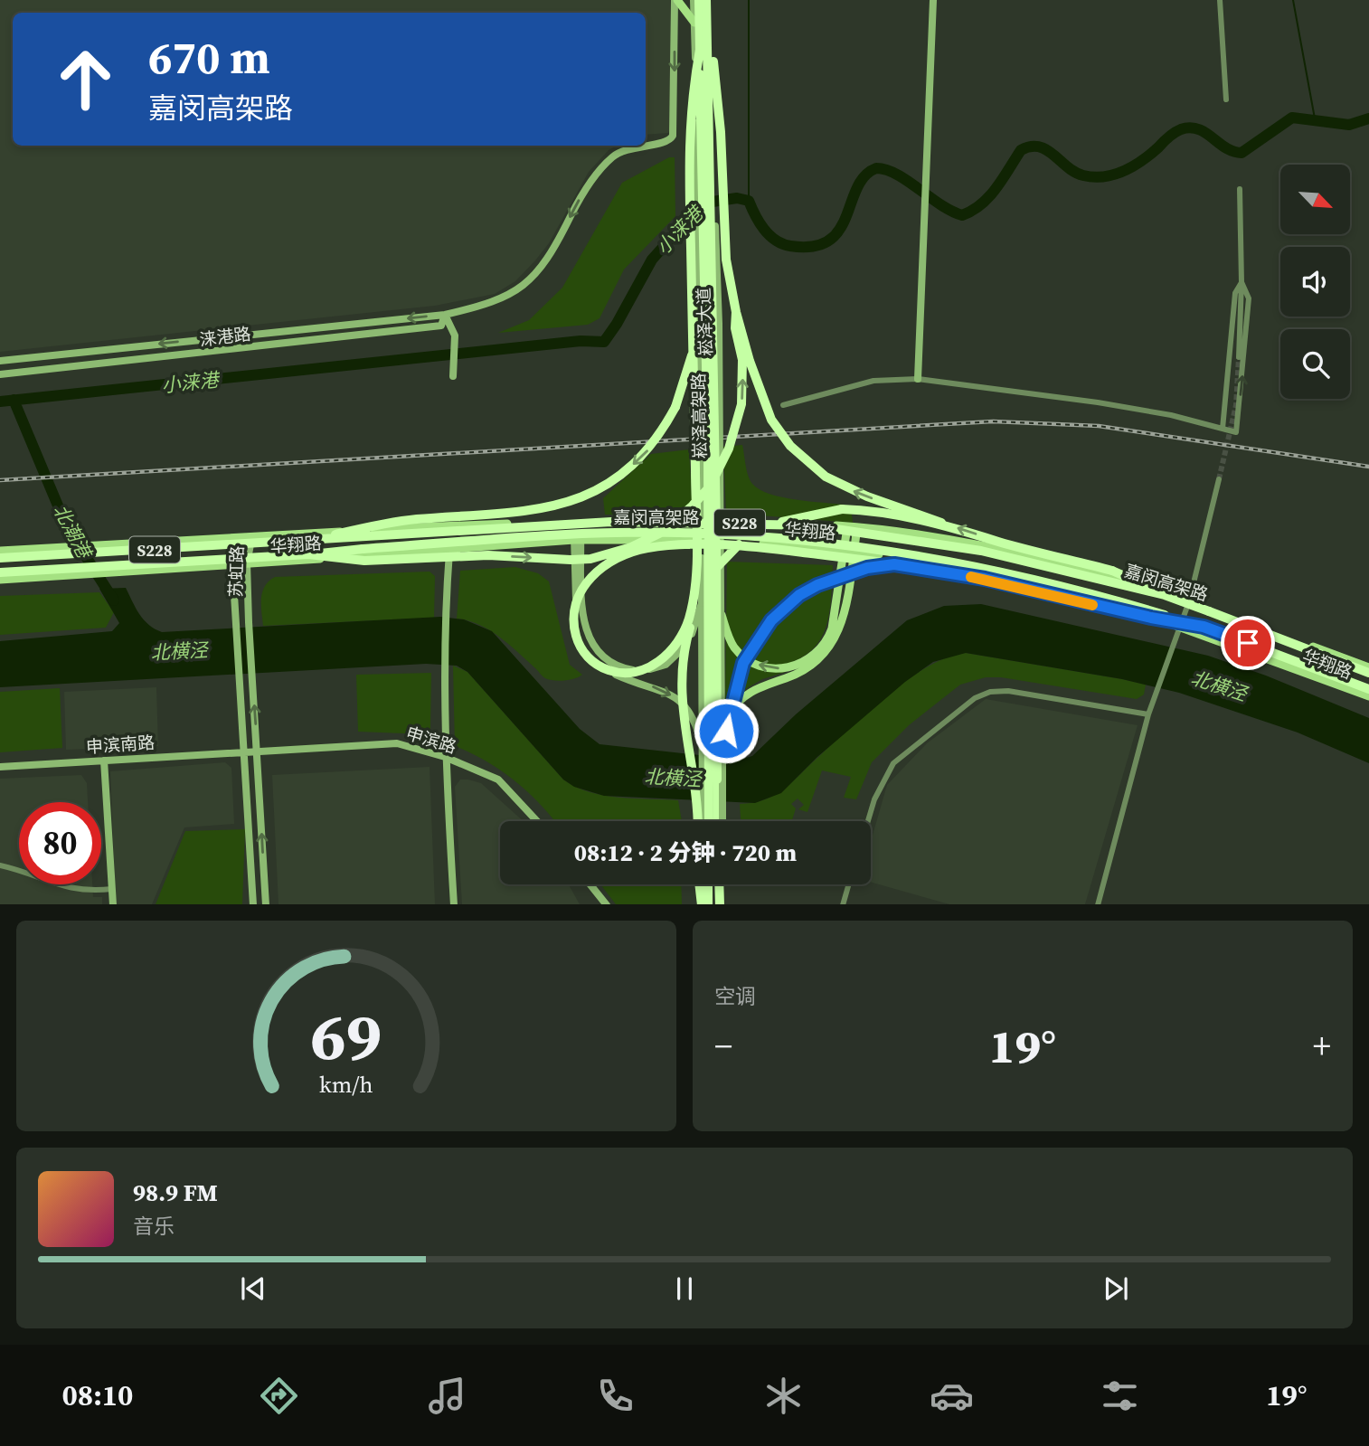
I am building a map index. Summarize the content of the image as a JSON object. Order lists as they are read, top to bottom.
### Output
{
  "streets": {
    "highway": ["崧泽高架路", "嘉闵高架路", "S228"],
    "main road": [
      "崧泽大道",
      "涞港路",
      "华翔路",
      "苏虹路",
      "申滨路",
      "申滨南路"
    ]
  },
  "crossings": [
    ["崧泽大道", "崧泽高架路"],
    ["华翔路", "苏虹路"],
    ["苏虹路", "申滨路"],
    ["苏虹路", "申滨南路"],
    ["申滨路", "申滨南路"]
  ],
  "water": ["小涞港", "北潮港", "北横泾"],
  "north": "bottom right",
  "page": {
    "turn": ["670 m", "嘉闵高架路"],
    "limit": "80",
    "trip": "08:12 · 2 分钟 · 720 m",
    "tile": "空调",
    "heat": ["−", "19°", "+"],
    "song": ["98.9 FM", "音乐"],
    "tabs": ["08:10", "19°"],
    "gauge": ["69", "km/h"]
  }
}
